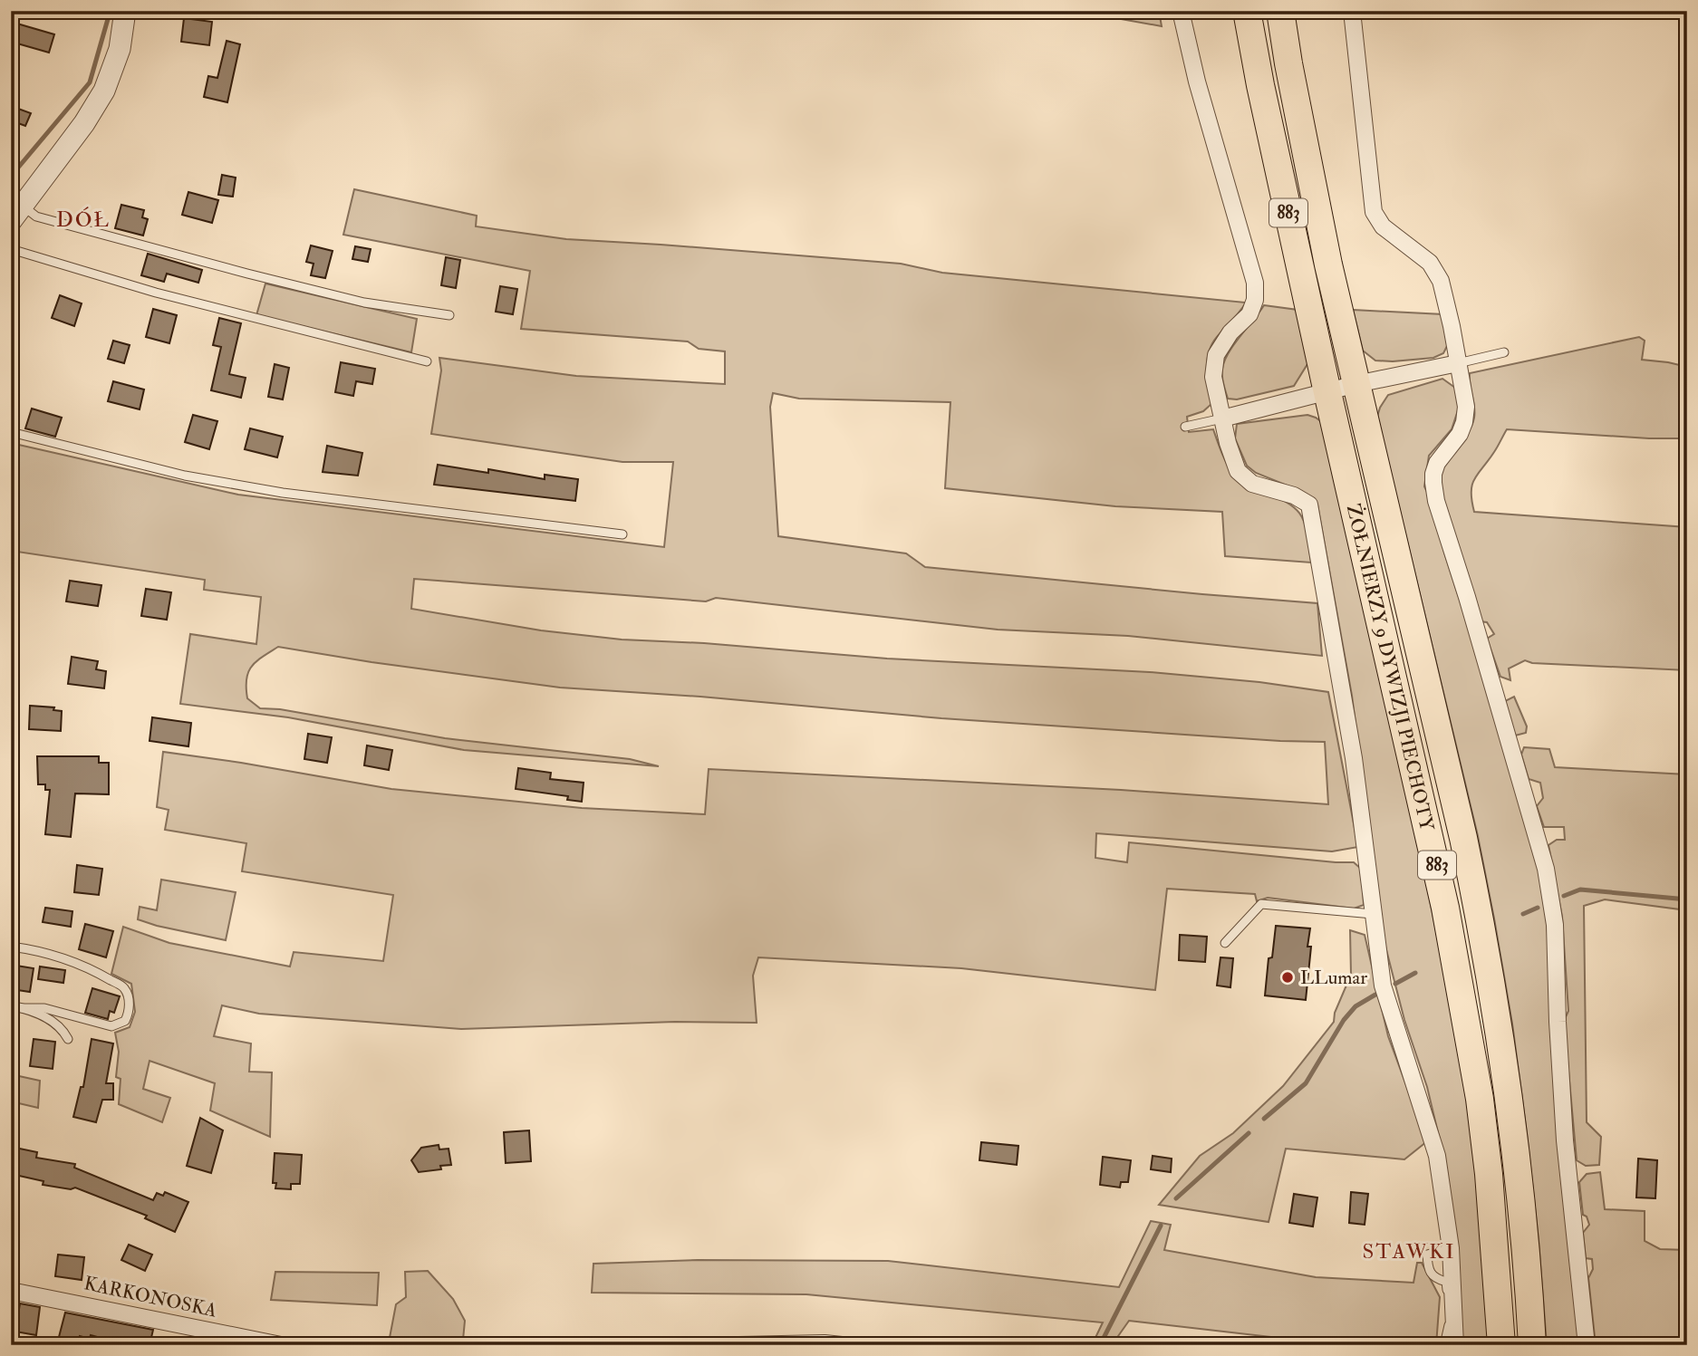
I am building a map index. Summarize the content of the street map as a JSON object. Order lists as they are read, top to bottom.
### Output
{
  "streets": {
    "highway": ["883", "ŻOŁNIERZY 9 DYWIZJI PIECHOTY"],
    "street": ["KARKONOSKA"]
  },
  "districts": ["DÓŁ", "STAWKI"],
  "places": ["LLumar"]
}
